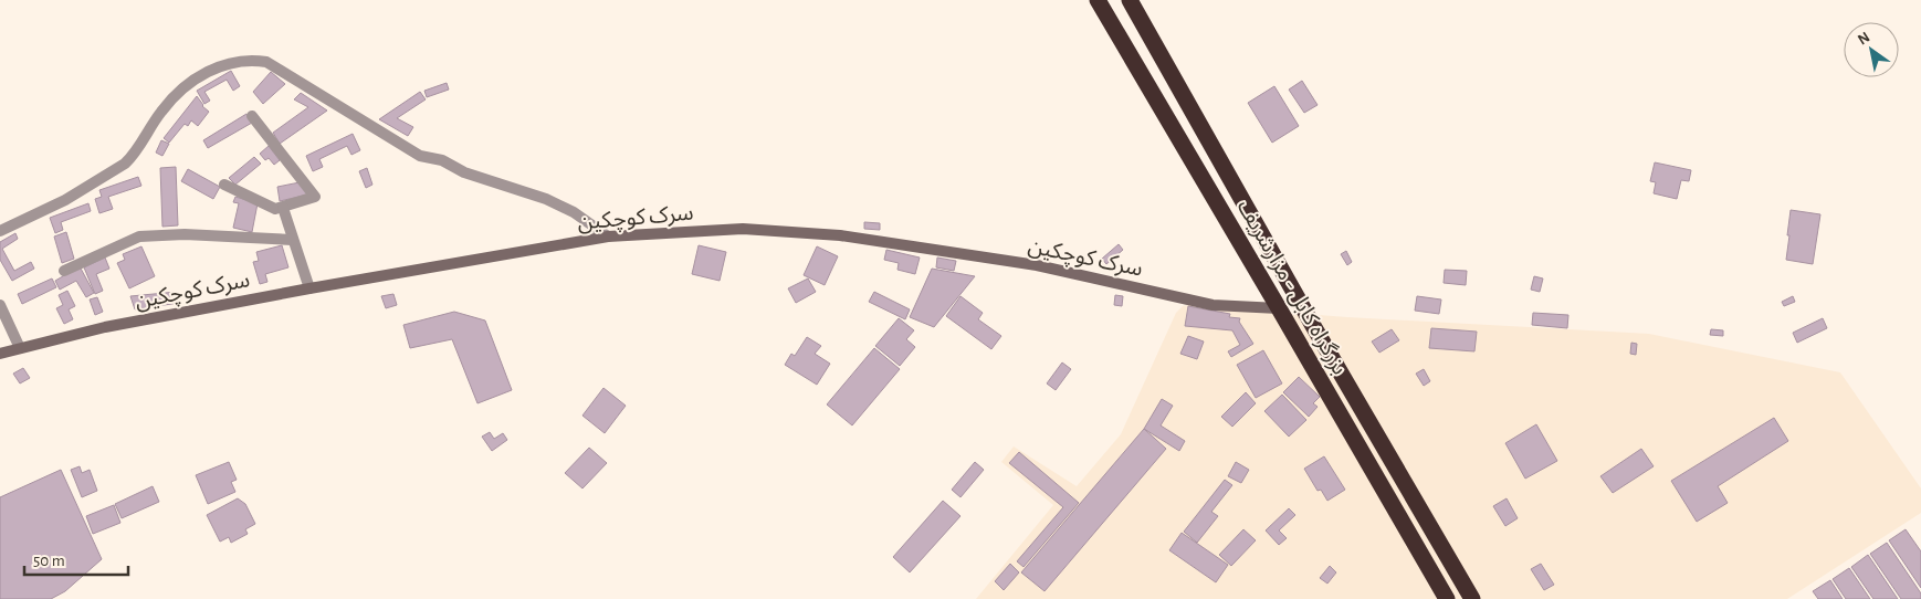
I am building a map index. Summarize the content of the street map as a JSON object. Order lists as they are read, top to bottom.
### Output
{
  "streets": {
    "highway": ["بزرگراه کابل - مزارشریف"],
    "main road": ["سرک کوچکین"]
  },
  "crossings": [
    ["سرک کوچکین", "بزرگراه کابل - مزارشریف"]
  ],
  "scale_bar": "50 m",
  "north": "top left"
}
